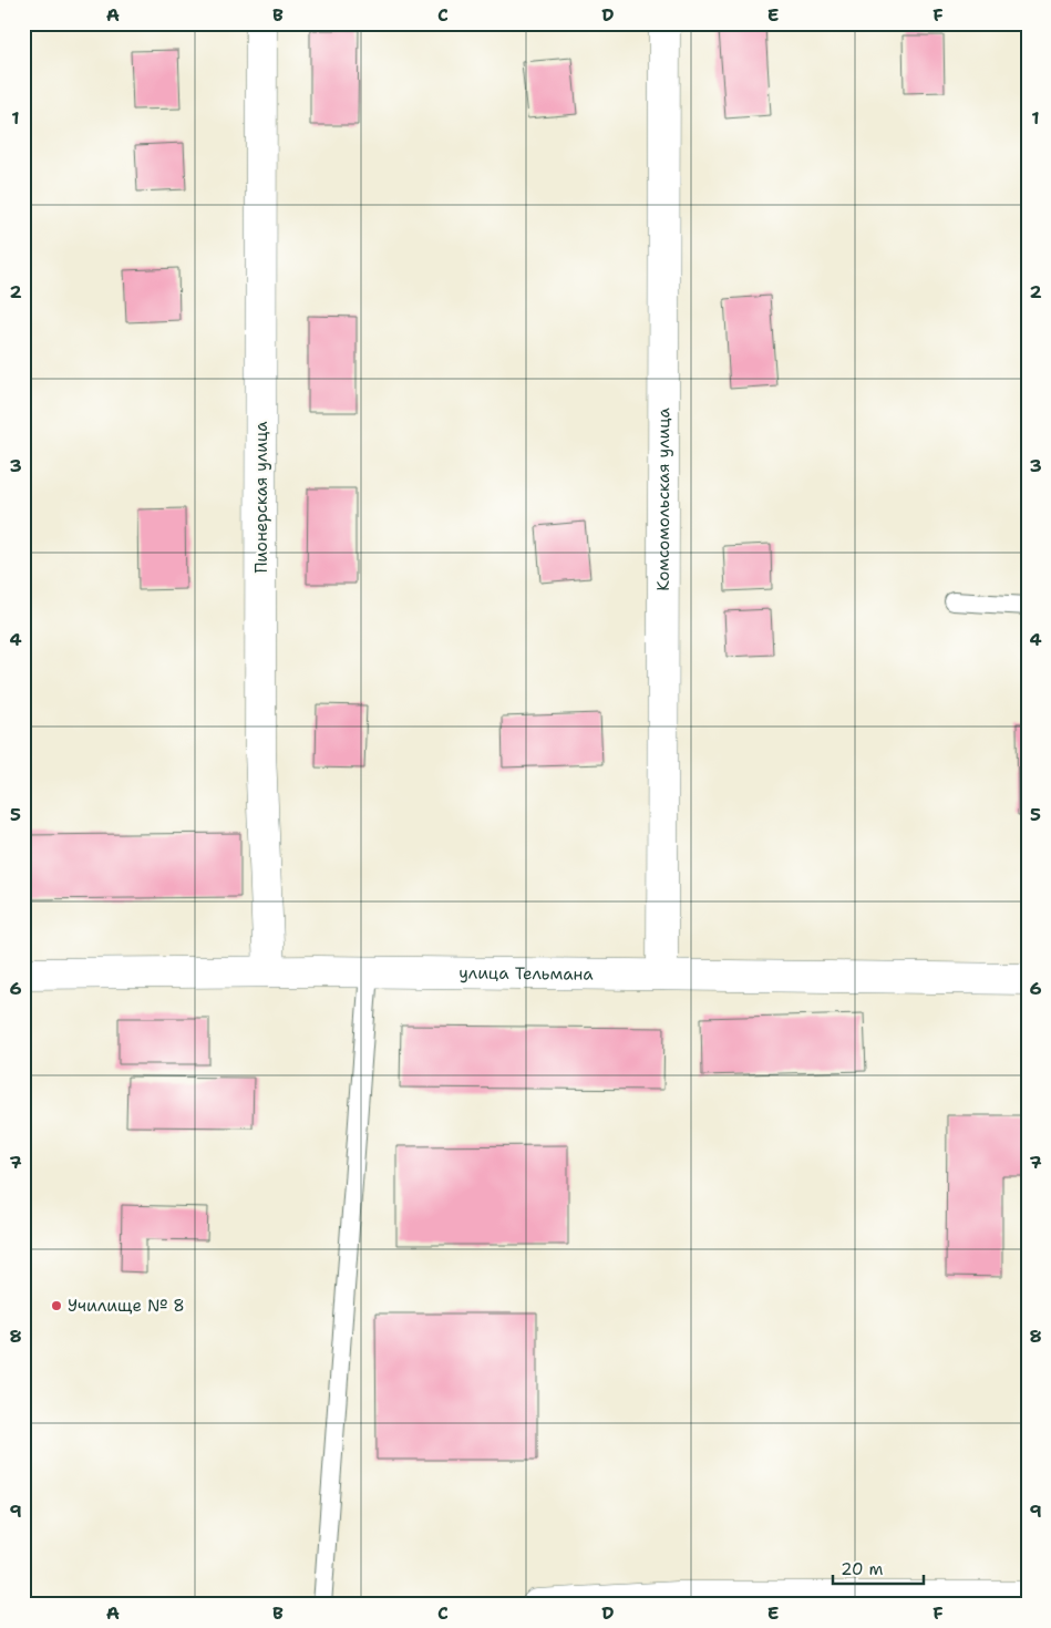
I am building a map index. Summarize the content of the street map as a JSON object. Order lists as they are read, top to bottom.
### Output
{
  "streets": {
    "street": ["Пионерская улица", "Комсомольская улица", "улица Тельмана"]
  },
  "crossings": [
    ["Пионерская улица", "улица Тельмана"],
    ["Комсомольская улица", "улица Тельмана"]
  ],
  "places": ["Училище № 8"],
  "scale_bar": "20 m",
  "grid": {
    "columns": [
      "A",
      "B",
      "C",
      "D",
      "E",
      "F"
    ],
    "rows": [
      "1",
      "2",
      "3",
      "4",
      "5",
      "6",
      "7",
      "8",
      "9"
    ]
  }
}
